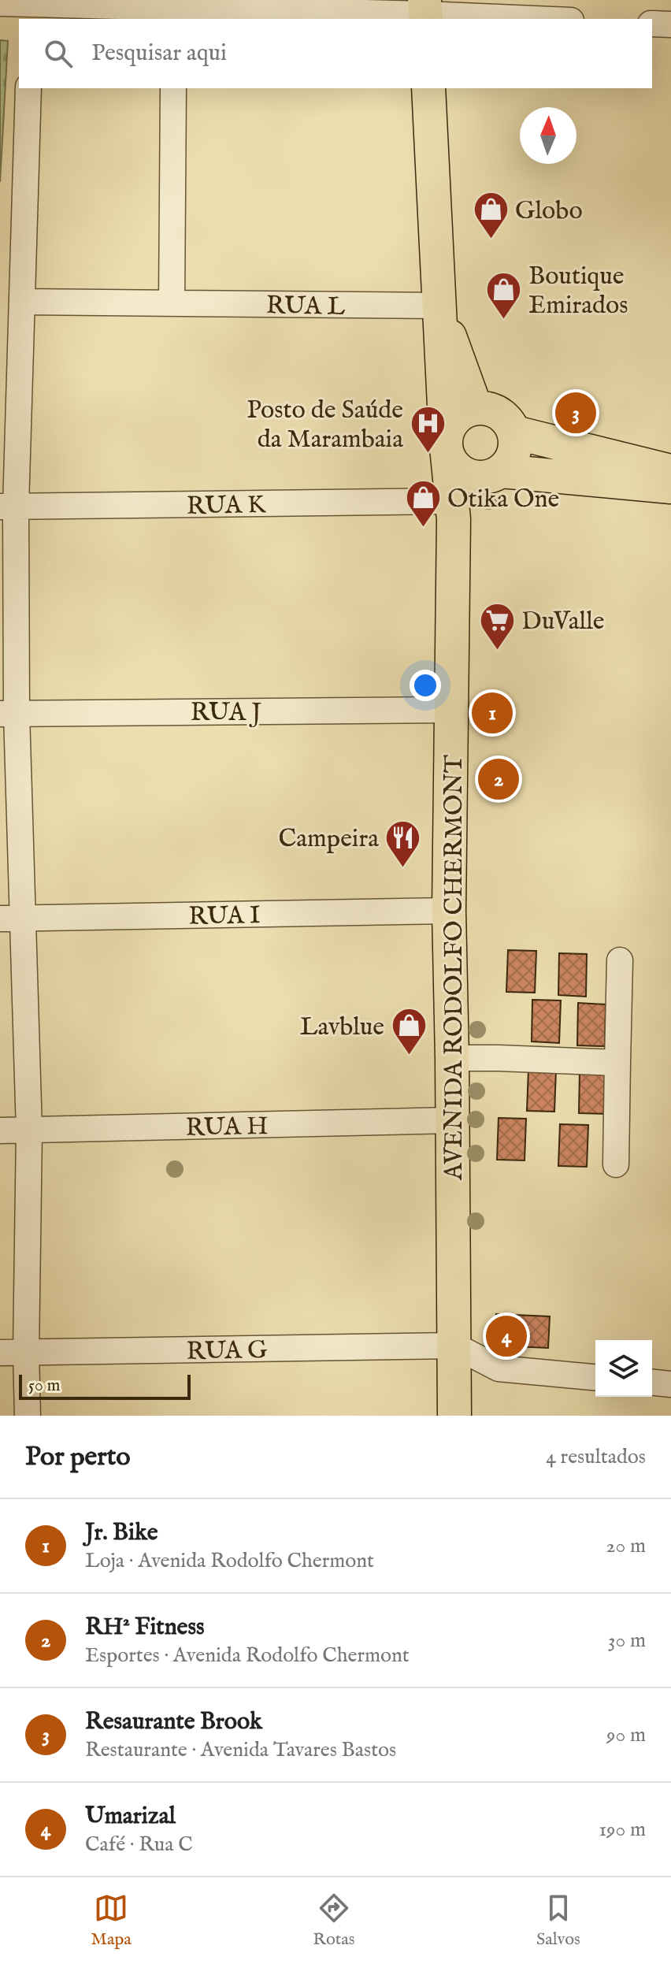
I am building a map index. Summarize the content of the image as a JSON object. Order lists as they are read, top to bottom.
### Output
{
  "streets": {
    "main road": ["AVENIDA RODOLFO CHERMONT"],
    "street": [
      "RUA L",
      "RUA K",
      "RUA J",
      "RUA I",
      "RUA H",
      "RUA G"
    ]
  },
  "crossings": [
    ["RUA L", "AVENIDA RODOLFO CHERMONT"],
    ["RUA K", "AVENIDA RODOLFO CHERMONT"],
    ["RUA J", "AVENIDA RODOLFO CHERMONT"],
    ["RUA I", "AVENIDA RODOLFO CHERMONT"],
    ["AVENIDA RODOLFO CHERMONT", "RUA H"],
    ["AVENIDA RODOLFO CHERMONT", "RUA G"]
  ],
  "places": {
    "shop": [
      "Globo",
      "Boutique Emirados",
      "Otika One",
      "Lavblue"
    ],
    "hospital": ["Posto de Saúde da Marambaia"],
    "supermarket": ["DuValle"],
    "restaurant": ["Campeira"]
  },
  "scale_bar": "50 m",
  "north": "top",
  "page": {
    "search": "Pesquisar aqui",
    "pins": [
      "3",
      "1",
      "2",
      "4"
    ],
    "scale": "50 m",
    "heading": ["Por perto", "4 resultados"],
    "list": [
      {
        "mark": "1",
        "name": "Jr. Bike",
        "note": "Loja · Avenida Rodolfo Chermont",
        "value": "20 m"
      },
      {
        "mark": "2",
        "name": "RH² Fitness",
        "note": "Esportes · Avenida Rodolfo Chermont",
        "value": "30 m"
      },
      {
        "mark": "3",
        "name": "Resaurante Brook",
        "note": "Restaurante · Avenida Tavares Bastos",
        "value": "90 m"
      },
      {
        "mark": "4",
        "name": "Umarizal",
        "note": "Café · Rua C",
        "value": "190 m"
      }
    ],
    "nav": ["Mapa", "Rotas", "Salvos"]
  }
}
